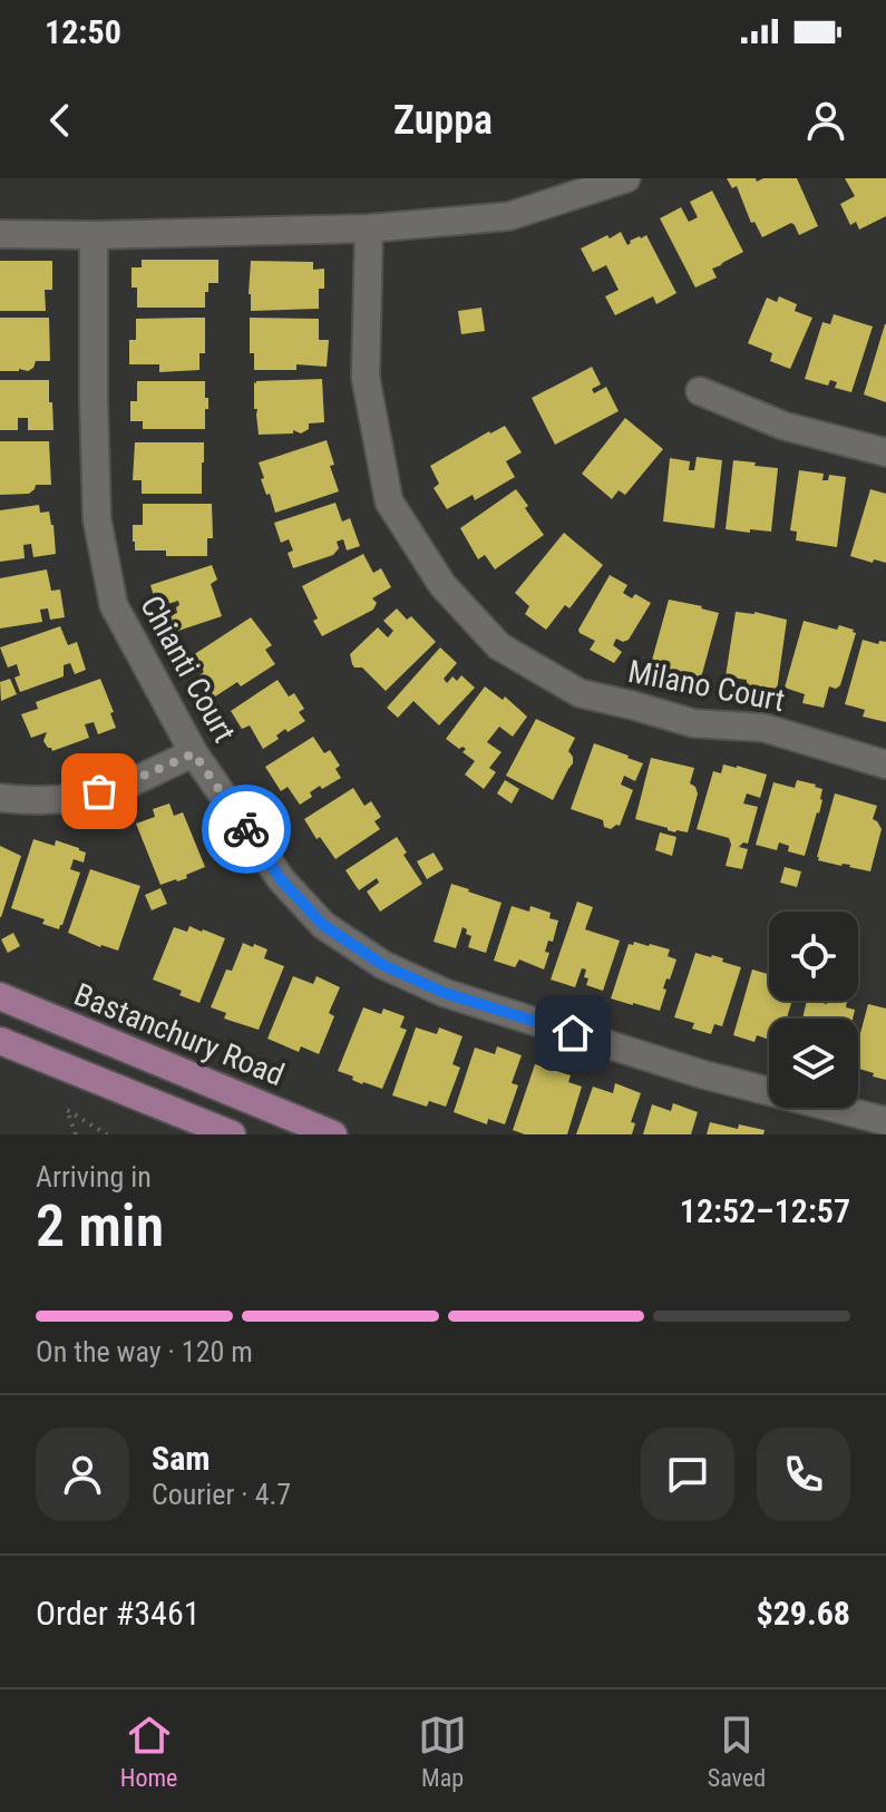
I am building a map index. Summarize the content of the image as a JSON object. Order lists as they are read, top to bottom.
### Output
{
  "streets": {
    "main road": ["Bastanchury Road"],
    "street": ["Chianti Court", "Milano Court"]
  },
  "page": {
    "status": "12:50",
    "header": "Zuppa",
    "heading": ["2 min", "Arriving in", "12:52–12:57"],
    "panel": [
      "Sam",
      "Courier · 4.7",
      "Order #3461",
      "$29.68"
    ],
    "bar": "On the way · 120 m",
    "tabs": ["Home", "Map", "Saved"]
  }
}
